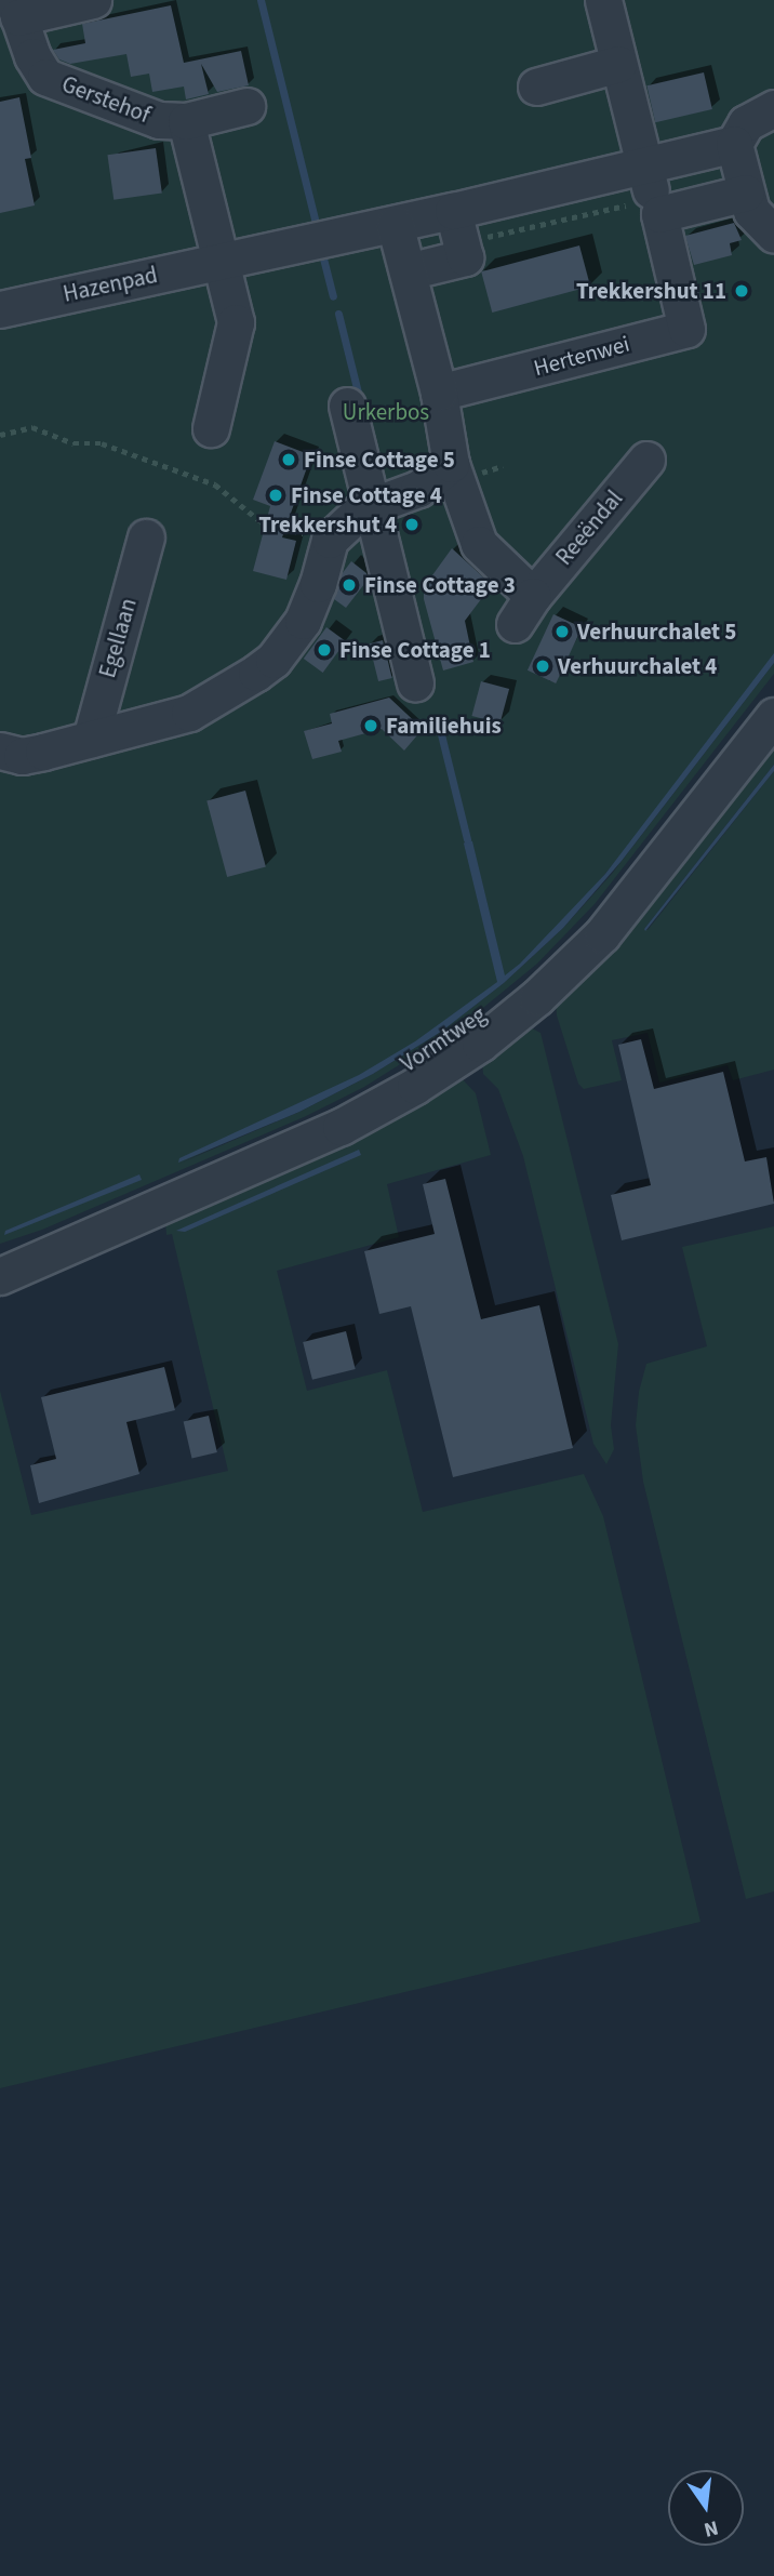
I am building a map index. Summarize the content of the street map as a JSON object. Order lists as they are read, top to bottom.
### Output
{
  "streets": {
    "street": [
      "Gerstehof",
      "Hazenpad",
      "Hertenwei",
      "Reeëndal",
      "Egellaan",
      "Vormtweg"
    ]
  },
  "crossings": [
    ["Hazenpad", "Hertenwei"],
    ["Hazenpad", "Reeëndal"],
    ["Hertenwei", "Reeëndal"]
  ],
  "parks": ["Urkerbos"],
  "places": [
    "Trekkershut 11",
    "Finse Cottage 5",
    "Finse Cottage 4",
    "Trekkershut 4",
    "Finse Cottage 3",
    "Verhuurchalet 5",
    "Finse Cottage 1",
    "Verhuurchalet 4",
    "Familiehuis"
  ],
  "north": "bottom"
}
